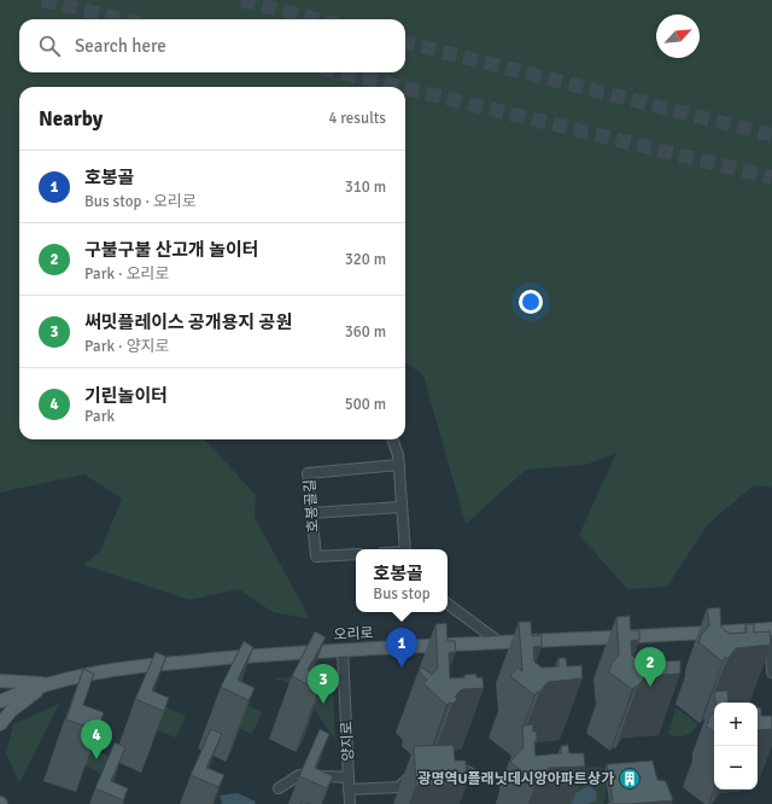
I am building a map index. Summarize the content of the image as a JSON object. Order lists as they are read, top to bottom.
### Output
{
  "streets": {
    "main road": ["오리로"],
    "street": ["호봉골길", "양지로"]
  },
  "crossings": [
    ["오리로", "양지로"]
  ],
  "places": {
    "building": ["광명역U플래닛데시앙아파트상가"]
  },
  "north": "top right",
  "page": {
    "search": "Search here",
    "heading": ["Nearby", "4 results"],
    "list": [
      {
        "mark": "1",
        "name": "호봉골",
        "note": "Bus stop · 오리로",
        "value": "310 m"
      },
      {
        "mark": "2",
        "name": "구불구불 산고개 놀이터",
        "note": "Park · 오리로",
        "value": "320 m"
      },
      {
        "mark": "3",
        "name": "써밋플레이스 공개용지 공원",
        "note": "Park · 양지로",
        "value": "360 m"
      },
      {
        "mark": "4",
        "name": "기린놀이터",
        "note": "Park",
        "value": "500 m"
      }
    ],
    "popup": ["호봉골", "Bus stop"],
    "pins": [
      "1",
      "2",
      "3",
      "4"
    ],
    "map_buttons": ["+", "−"]
  }
}
